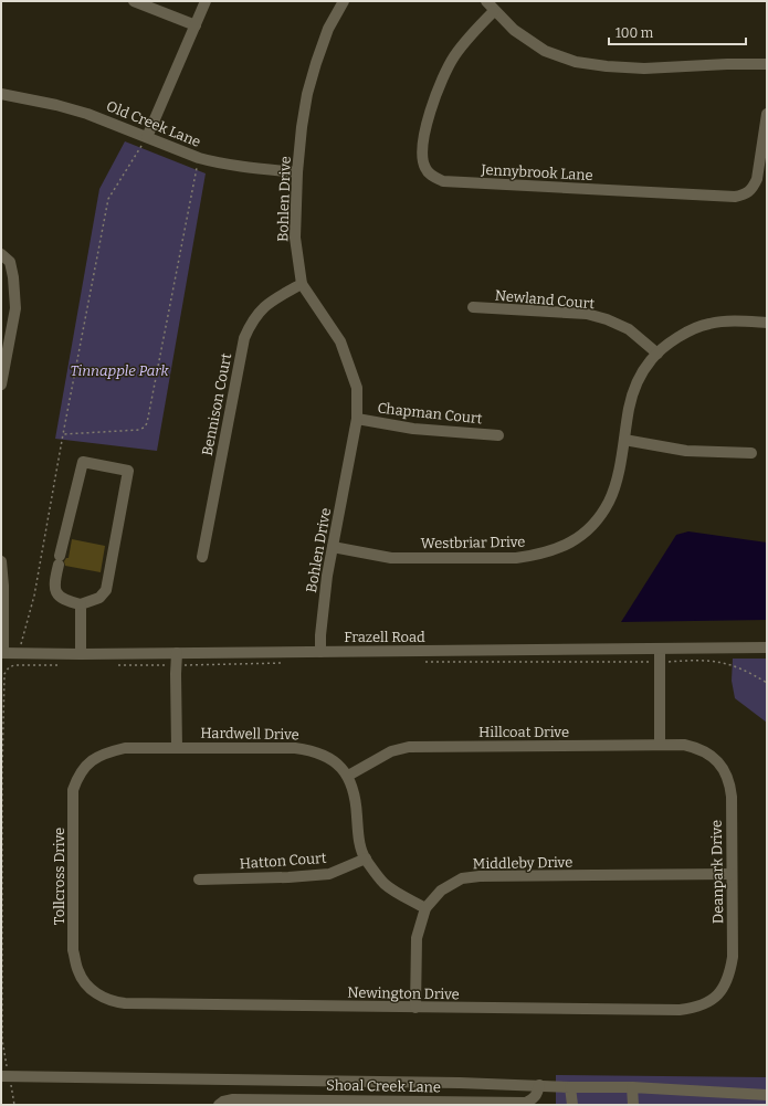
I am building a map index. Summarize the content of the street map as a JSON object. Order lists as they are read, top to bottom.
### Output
{
  "streets": {
    "street": [
      "Old Creek Lane",
      "Jennybrook Lane",
      "Bohlen Drive",
      "Newland Court",
      "Bennison Court",
      "Chapman Court",
      "Westbriar Drive",
      "Frazell Road",
      "Hillcoat Drive",
      "Hardwell Drive",
      "Hatton Court",
      "Middleby Drive",
      "Deanpark Drive",
      "Tollcross Drive",
      "Newington Drive",
      "Shoal Creek Lane"
    ]
  },
  "crossings": [
    ["Old Creek Lane", "Bohlen Drive"],
    ["Bohlen Drive", "Bennison Court"],
    ["Bohlen Drive", "Chapman Court"],
    ["Bohlen Drive", "Westbriar Drive"],
    ["Bohlen Drive", "Frazell Road"],
    ["Newland Court", "Westbriar Drive"],
    ["Hillcoat Drive", "Hardwell Drive"],
    ["Hillcoat Drive", "Deanpark Drive"],
    ["Hardwell Drive", "Hatton Court"],
    ["Hardwell Drive", "Middleby Drive"],
    ["Hardwell Drive", "Tollcross Drive"],
    ["Middleby Drive", "Deanpark Drive"],
    ["Middleby Drive", "Newington Drive"],
    ["Deanpark Drive", "Newington Drive"],
    ["Tollcross Drive", "Newington Drive"]
  ],
  "parks": ["Tinnapple Park"],
  "scale_bar": "100 m"
}
